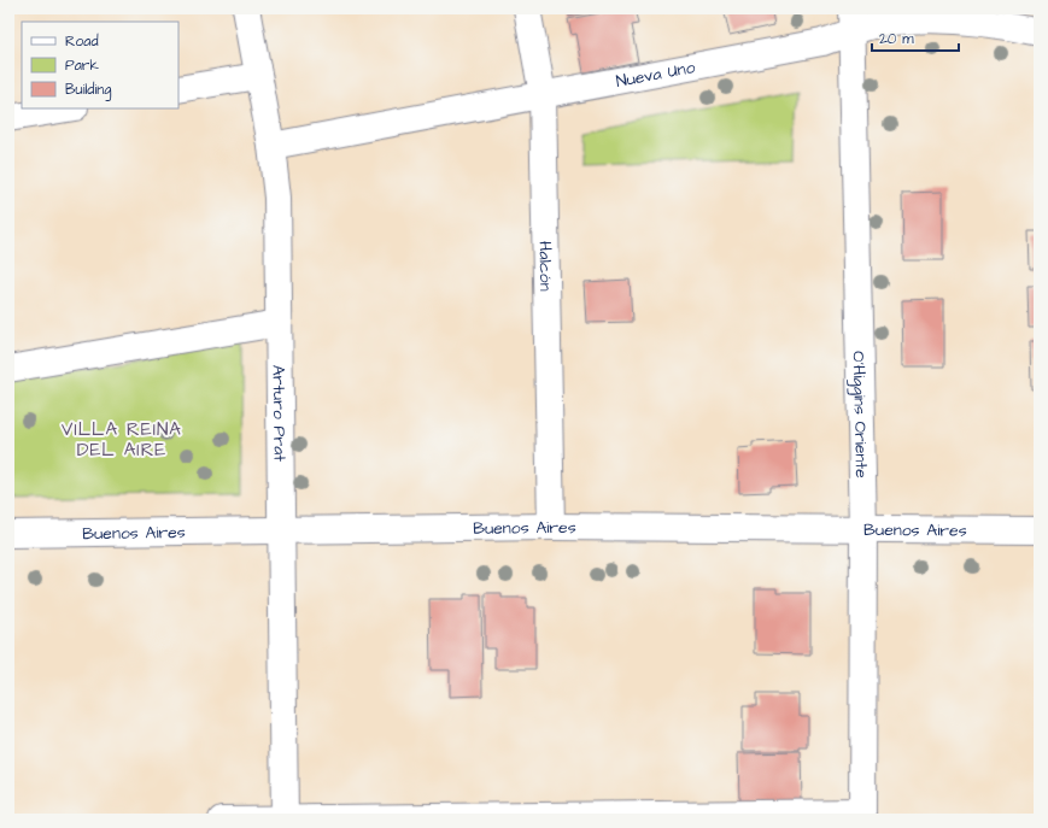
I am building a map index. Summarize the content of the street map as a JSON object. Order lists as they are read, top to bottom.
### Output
{
  "streets": {
    "street": [
      "Nueva Uno",
      "Halcón",
      "Arturo Prat",
      "O'Higgins Oriente",
      "Buenos Aires"
    ]
  },
  "crossings": [
    ["Nueva Uno", "Halcón"],
    ["Nueva Uno", "Arturo Prat"],
    ["Nueva Uno", "O'Higgins Oriente"],
    ["Halcón", "Buenos Aires"],
    ["Arturo Prat", "Buenos Aires"],
    ["O'Higgins Oriente", "Buenos Aires"]
  ],
  "districts": ["VILLA REINA DEL AIRE"],
  "legend": ["Road", "Park", "Building"],
  "scale_bar": "20 m"
}
